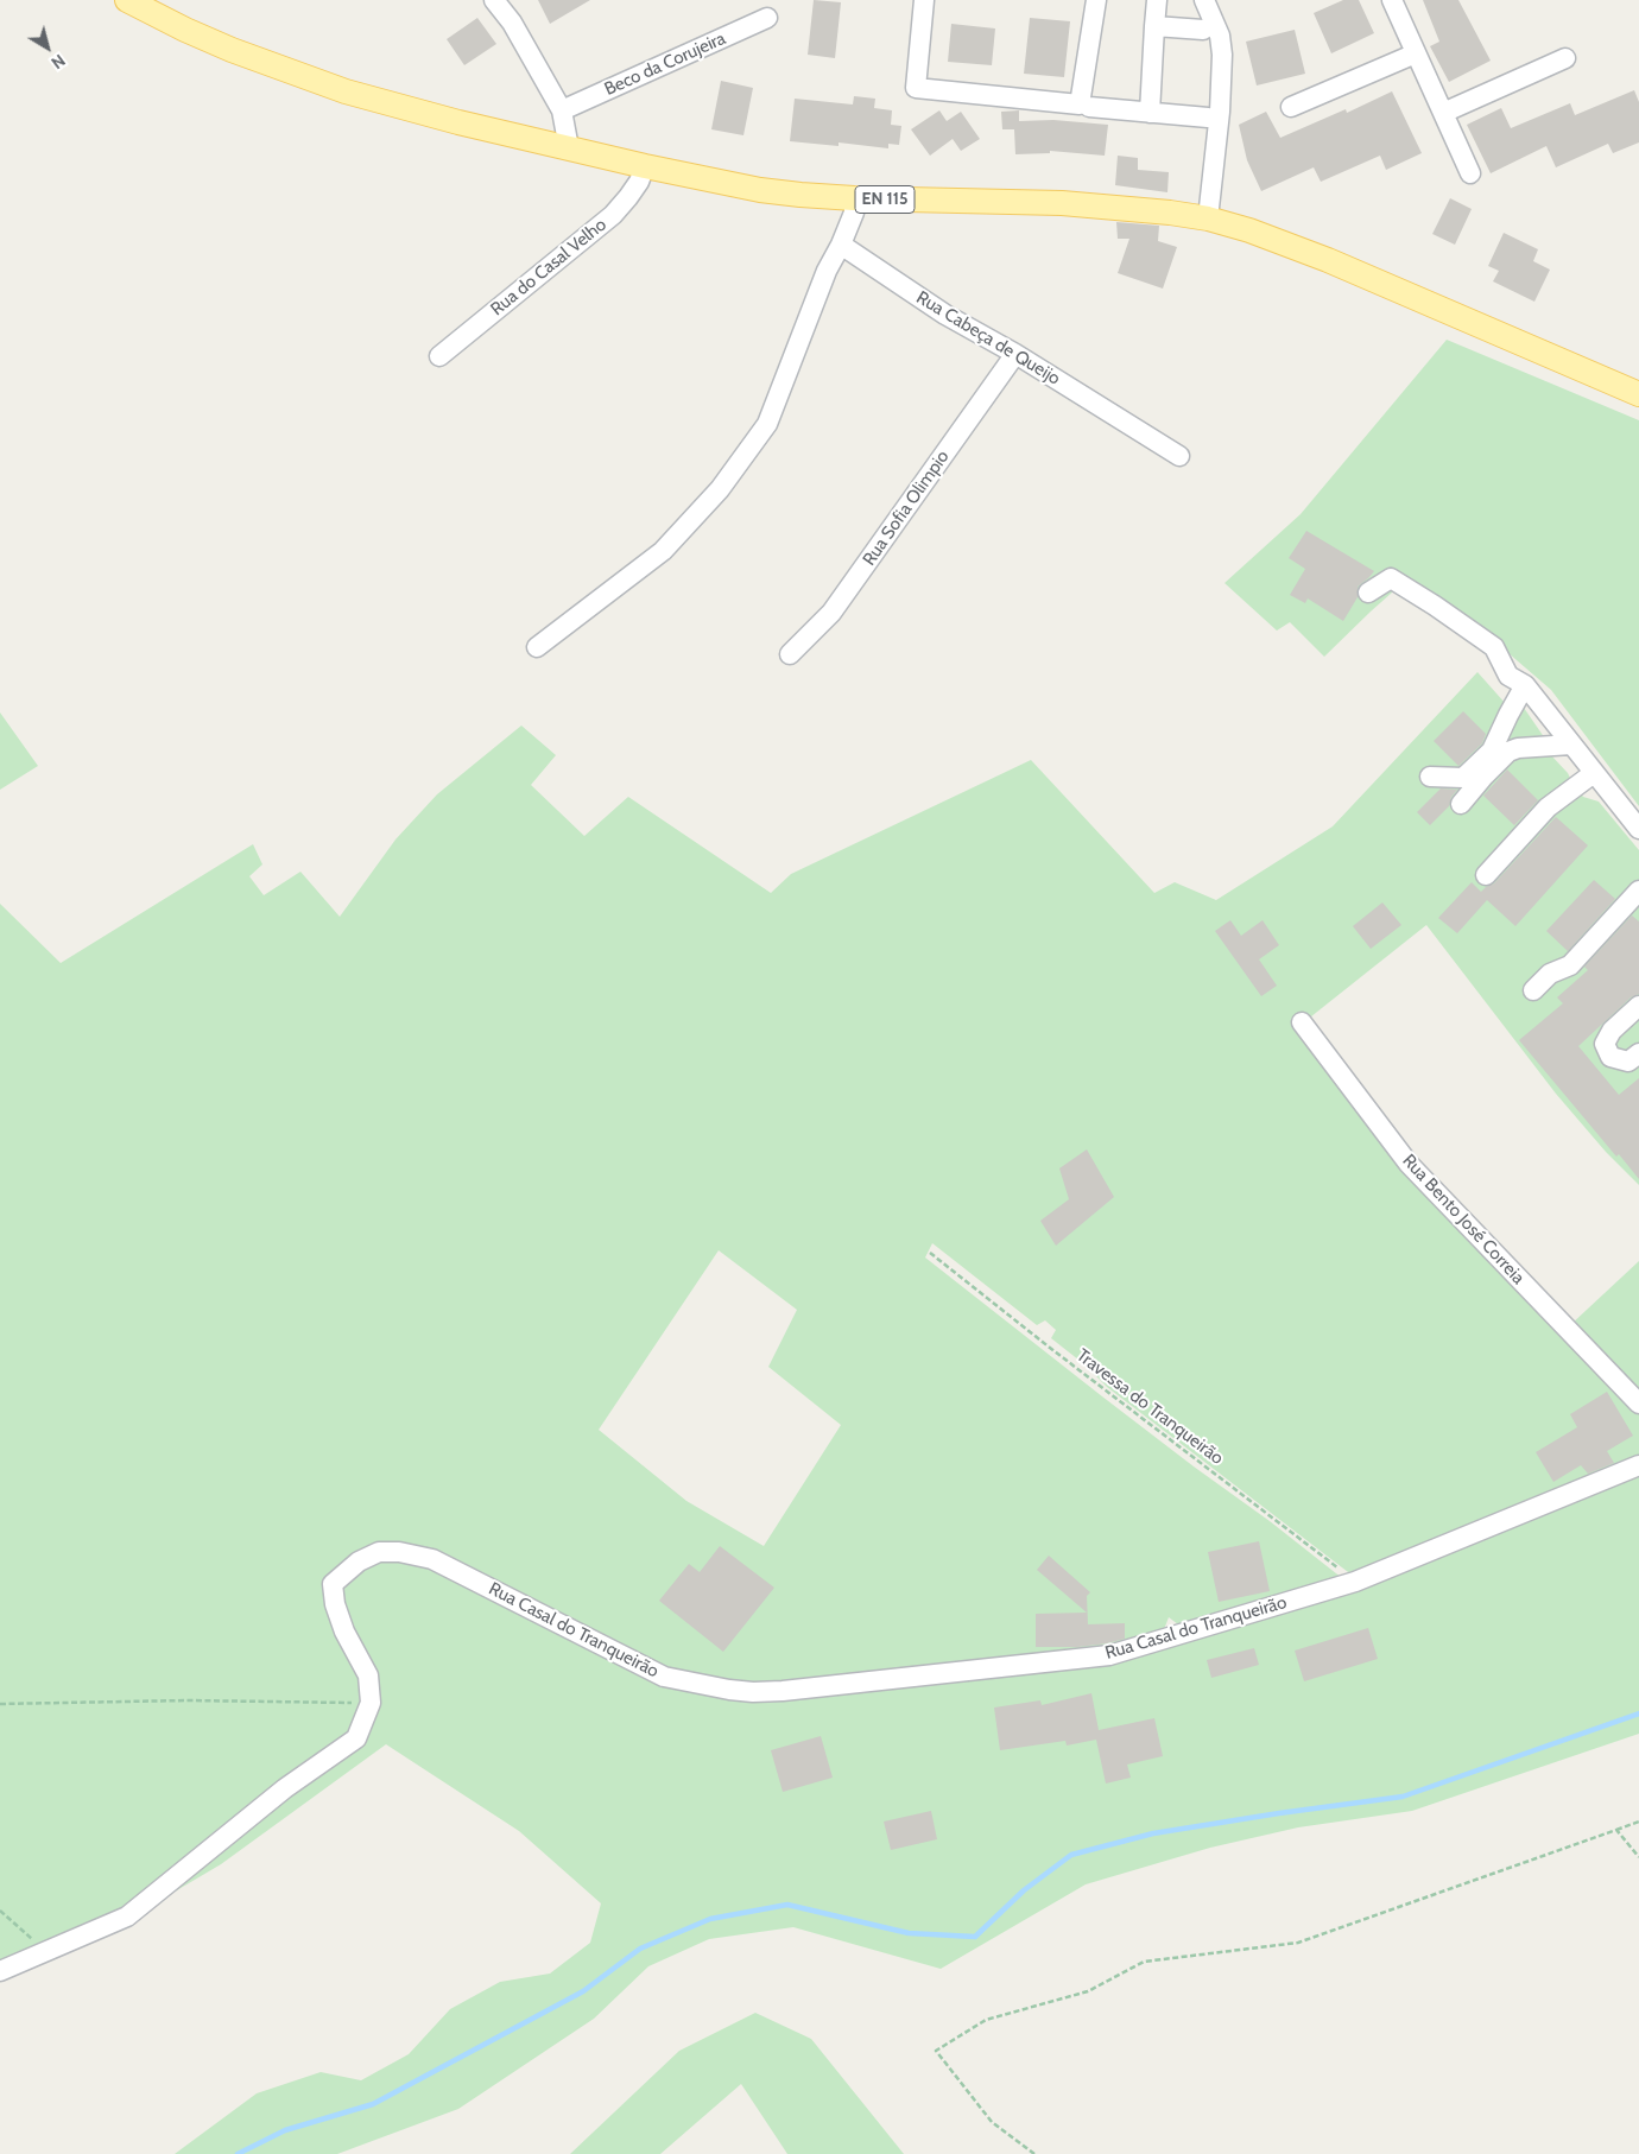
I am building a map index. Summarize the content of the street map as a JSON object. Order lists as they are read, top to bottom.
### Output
{
  "streets": {
    "main road": ["EN 115"],
    "street": [
      "Beco da Corujeira",
      "Rua do Casal Velho",
      "Rua Cabeça de Queijo",
      "Rua Sofia Olimpio",
      "Rua Bento José Correia",
      "Rua Casal do Tranqueirão"
    ],
    "path": ["Travessa do Tranqueirão"]
  },
  "crossings": [
    ["EN 115", "Rua do Casal Velho"],
    ["Rua Cabeça de Queijo", "Rua Sofia Olimpio"],
    ["Travessa do Tranqueirão", "Rua Casal do Tranqueirão"]
  ],
  "north": "bottom right"
}
